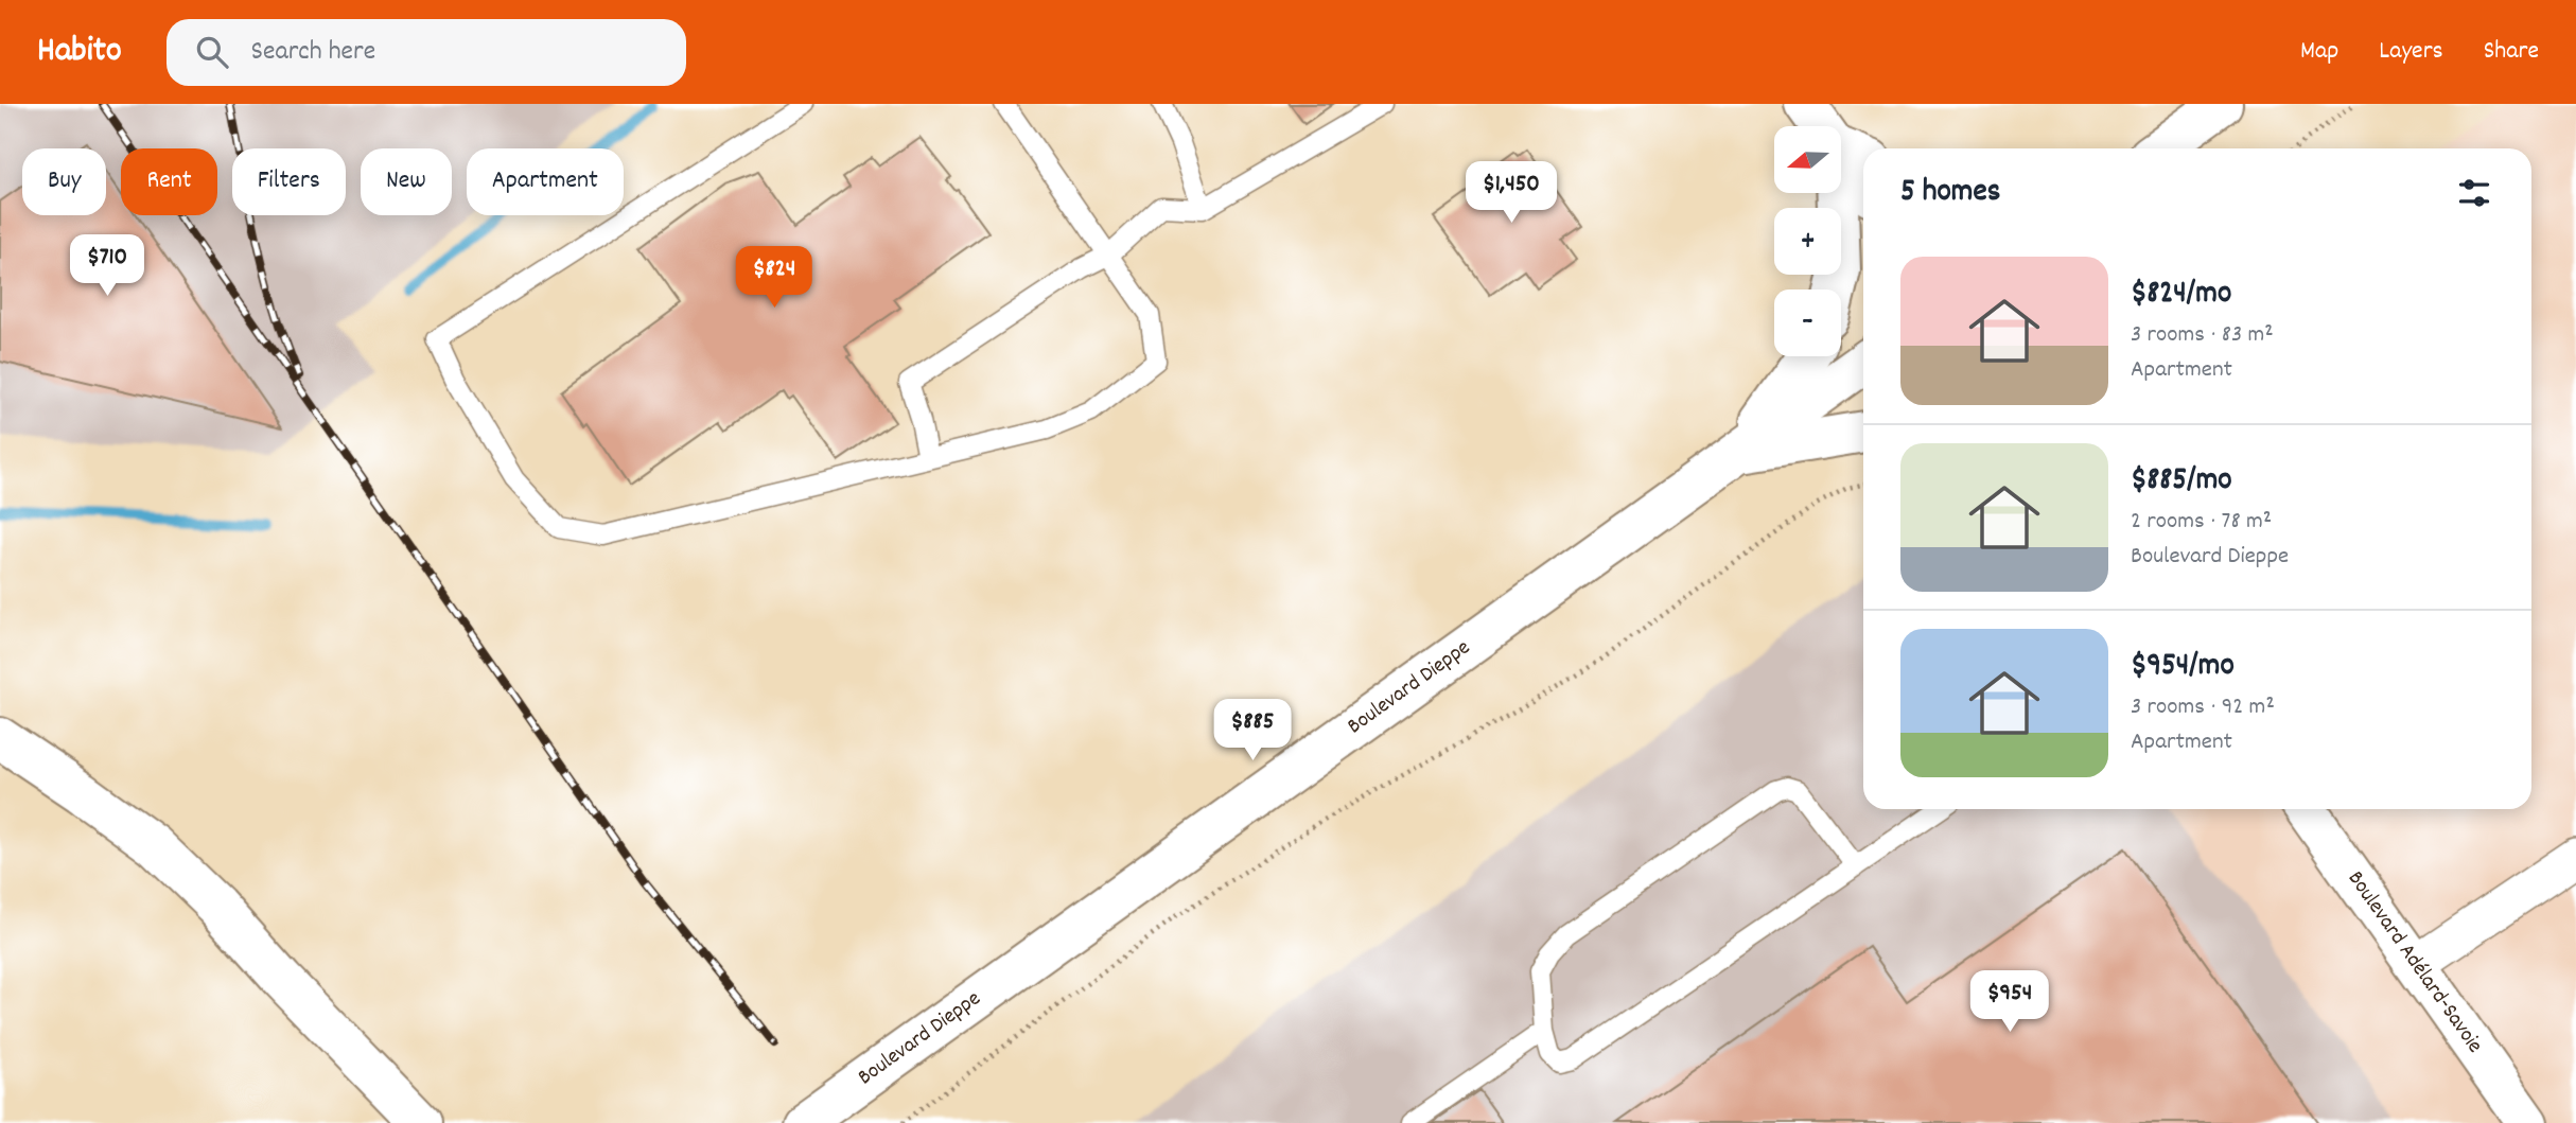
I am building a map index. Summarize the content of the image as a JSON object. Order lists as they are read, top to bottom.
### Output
{
  "streets": {
    "main road": ["Boulevard Dieppe", "Boulevard Adélard-Savoie"]
  },
  "north": "left",
  "page": {
    "header": "Habito",
    "search": "Search here",
    "nav": ["Map", "Layers", "Share"],
    "map_buttons": ["+", "−"],
    "chip": [
      "Buy",
      "Rent",
      "Filters",
      "New",
      "Apartment"
    ],
    "heading": "5 homes",
    "price": [
      "$1,450",
      "$710",
      "$824",
      "$885",
      "$954"
    ],
    "list": [
      {
        "name": "$824/mo",
        "note": "3 rooms · 83 m² · Apartment"
      },
      {
        "name": "$885/mo",
        "note": "2 rooms · 78 m² · Boulevard Dieppe"
      },
      {
        "name": "$954/mo",
        "note": "3 rooms · 92 m² · Apartment"
      }
    ]
  }
}
